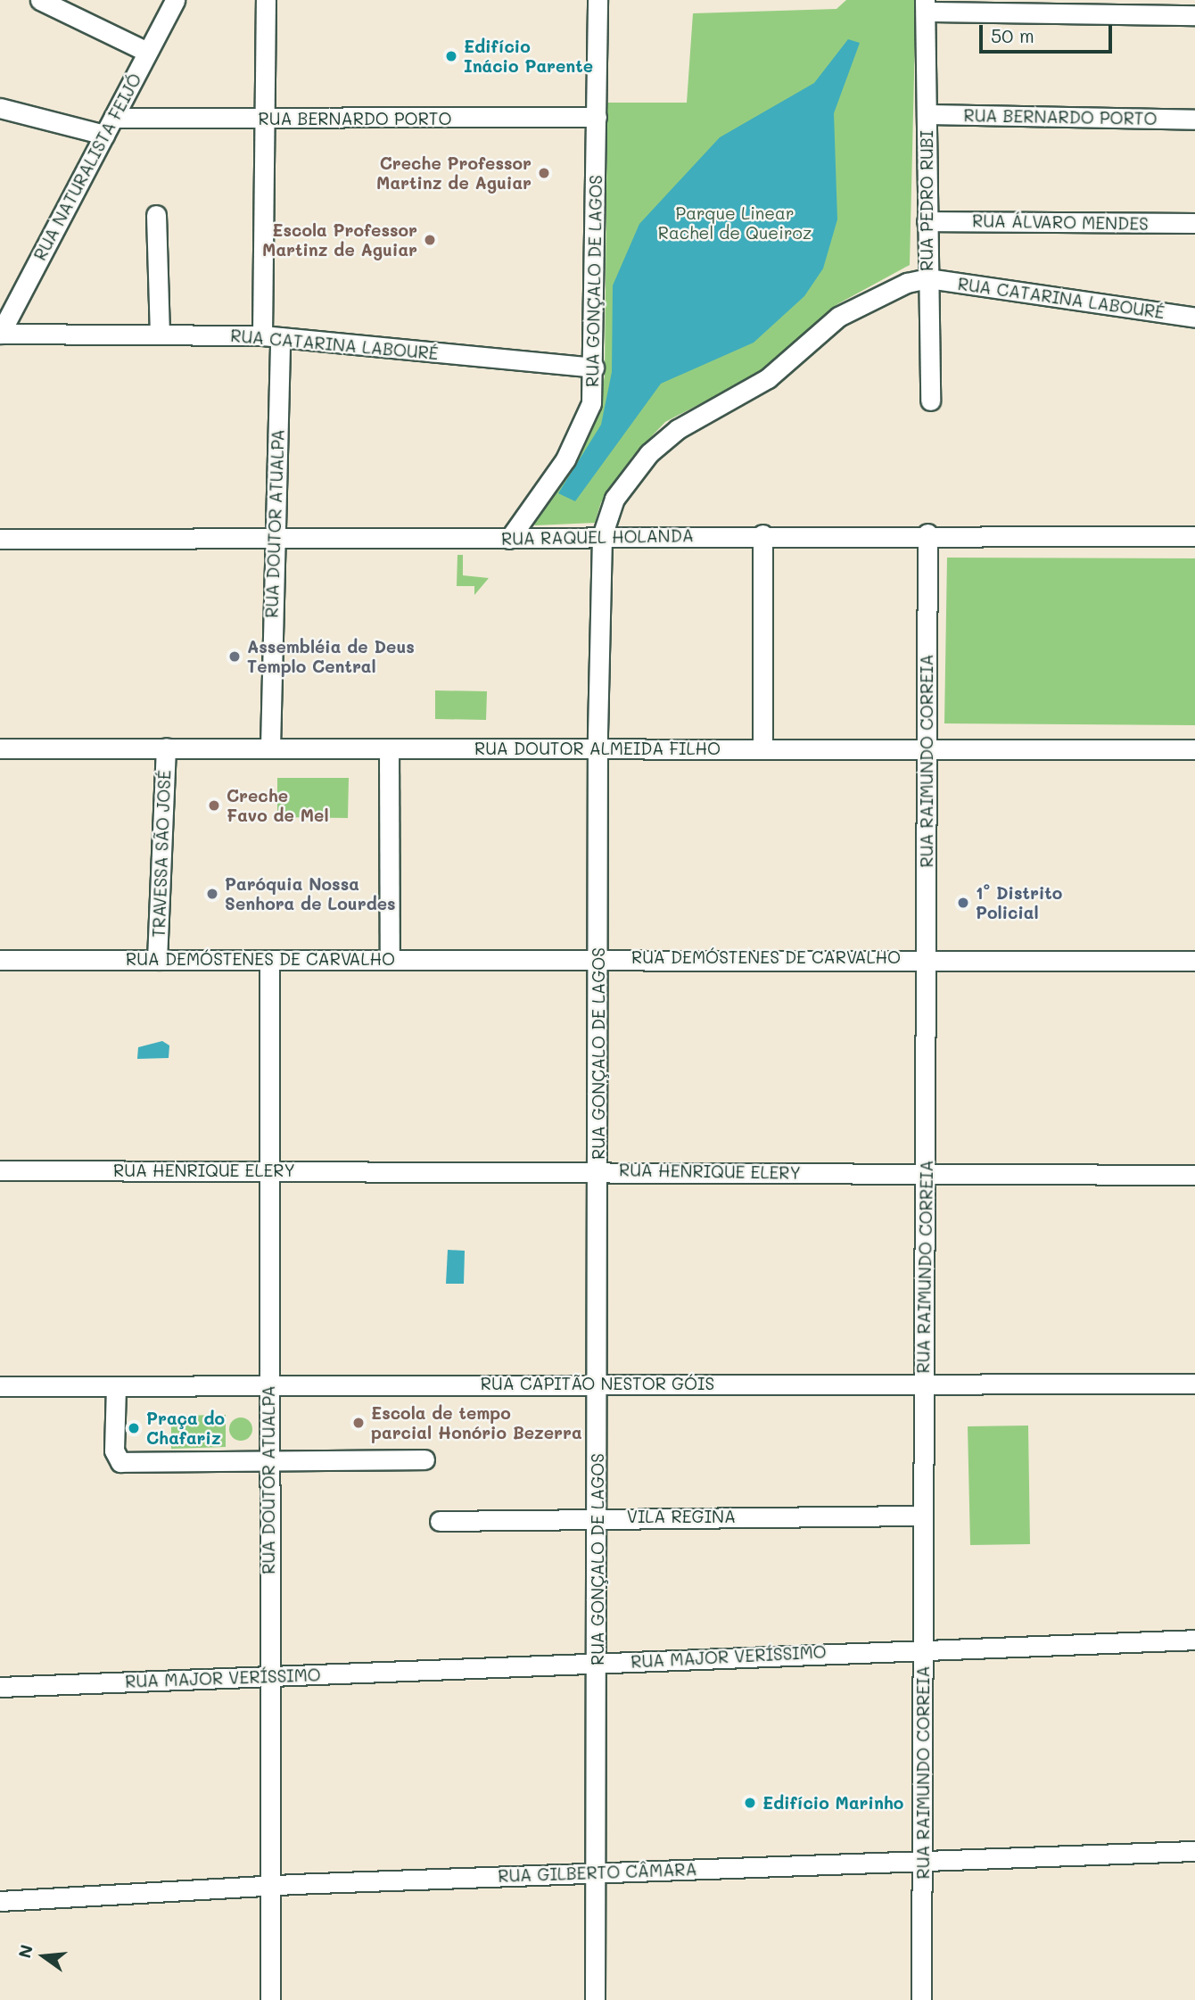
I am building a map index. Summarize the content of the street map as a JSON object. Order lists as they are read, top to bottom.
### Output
{
  "streets": {
    "street": [
      "RUA BERNARDO PORTO",
      "RUA NATURALISTA FEIJÓ",
      "RUA PEDRO RUBI",
      "RUA ÁLVARO MENDES",
      "RUA GONÇALO DE LAGOS",
      "RUA CATARINA LABOURÉ",
      "RUA DOUTOR ATUALPA",
      "RUA RAQUEL HOLANDA",
      "RUA DOUTOR ALMEIDA FILHO",
      "RUA RAIMUNDO CORREIA",
      "TRAVESSA SÃO JOSÉ",
      "RUA DEMÓSTENES DE CARVALHO",
      "RUA HENRIQUE ELERY",
      "RUA CAPITÃO NESTOR GÓIS",
      "VILA REGINA",
      "RUA MAJOR VERÍSSIMO",
      "RUA GILBERTO CÂMARA"
    ]
  },
  "crossings": [
    ["RUA BERNARDO PORTO", "RUA NATURALISTA FEIJÓ"],
    ["RUA BERNARDO PORTO", "RUA PEDRO RUBI"],
    ["RUA BERNARDO PORTO", "RUA GONÇALO DE LAGOS"],
    ["RUA BERNARDO PORTO", "RUA DOUTOR ATUALPA"],
    ["RUA NATURALISTA FEIJÓ", "RUA CATARINA LABOURÉ"],
    ["RUA PEDRO RUBI", "RUA ÁLVARO MENDES"],
    ["RUA PEDRO RUBI", "RUA GONÇALO DE LAGOS"],
    ["RUA PEDRO RUBI", "RUA CATARINA LABOURÉ"],
    ["RUA GONÇALO DE LAGOS", "RUA CATARINA LABOURÉ"],
    ["RUA GONÇALO DE LAGOS", "RUA RAQUEL HOLANDA"],
    ["RUA GONÇALO DE LAGOS", "RUA DOUTOR ALMEIDA FILHO"],
    ["RUA GONÇALO DE LAGOS", "RUA DEMÓSTENES DE CARVALHO"],
    ["RUA GONÇALO DE LAGOS", "RUA HENRIQUE ELERY"],
    ["RUA GONÇALO DE LAGOS", "RUA CAPITÃO NESTOR GÓIS"],
    ["RUA GONÇALO DE LAGOS", "VILA REGINA"],
    ["RUA GONÇALO DE LAGOS", "RUA MAJOR VERÍSSIMO"],
    ["RUA GONÇALO DE LAGOS", "RUA GILBERTO CÂMARA"],
    ["RUA CATARINA LABOURÉ", "RUA DOUTOR ATUALPA"],
    ["RUA DOUTOR ATUALPA", "RUA RAQUEL HOLANDA"],
    ["RUA DOUTOR ATUALPA", "RUA DOUTOR ALMEIDA FILHO"],
    ["RUA DOUTOR ATUALPA", "RUA DEMÓSTENES DE CARVALHO"],
    ["RUA DOUTOR ATUALPA", "RUA HENRIQUE ELERY"],
    ["RUA DOUTOR ATUALPA", "RUA CAPITÃO NESTOR GÓIS"],
    ["RUA DOUTOR ATUALPA", "RUA MAJOR VERÍSSIMO"],
    ["RUA DOUTOR ATUALPA", "RUA GILBERTO CÂMARA"],
    ["RUA RAQUEL HOLANDA", "RUA RAIMUNDO CORREIA"],
    ["RUA DOUTOR ALMEIDA FILHO", "RUA RAIMUNDO CORREIA"],
    ["RUA DOUTOR ALMEIDA FILHO", "TRAVESSA SÃO JOSÉ"],
    ["RUA RAIMUNDO CORREIA", "RUA DEMÓSTENES DE CARVALHO"],
    ["RUA RAIMUNDO CORREIA", "RUA HENRIQUE ELERY"],
    ["RUA RAIMUNDO CORREIA", "RUA CAPITÃO NESTOR GÓIS"],
    ["RUA RAIMUNDO CORREIA", "VILA REGINA"],
    ["RUA RAIMUNDO CORREIA", "RUA MAJOR VERÍSSIMO"],
    ["RUA RAIMUNDO CORREIA", "RUA GILBERTO CÂMARA"],
    ["TRAVESSA SÃO JOSÉ", "RUA DEMÓSTENES DE CARVALHO"]
  ],
  "parks": ["Parque Linear Rachel de Queiroz"],
  "places": [
    "Edifício Inácio Parente",
    "Creche Professor Martinz de Aguiar",
    "Escola Professor Martinz de Aguiar",
    "Assembléia de Deus Templo Central",
    "Creche Favo de Mel",
    "Paróquia Nossa Senhora de Lourdes",
    "1° Distrito Policial",
    "Escola de tempo parcial Honório Bezerra",
    "Praça do Chafariz",
    "Edifício Marinho"
  ],
  "scale_bar": "50 m",
  "north": "left"
}
